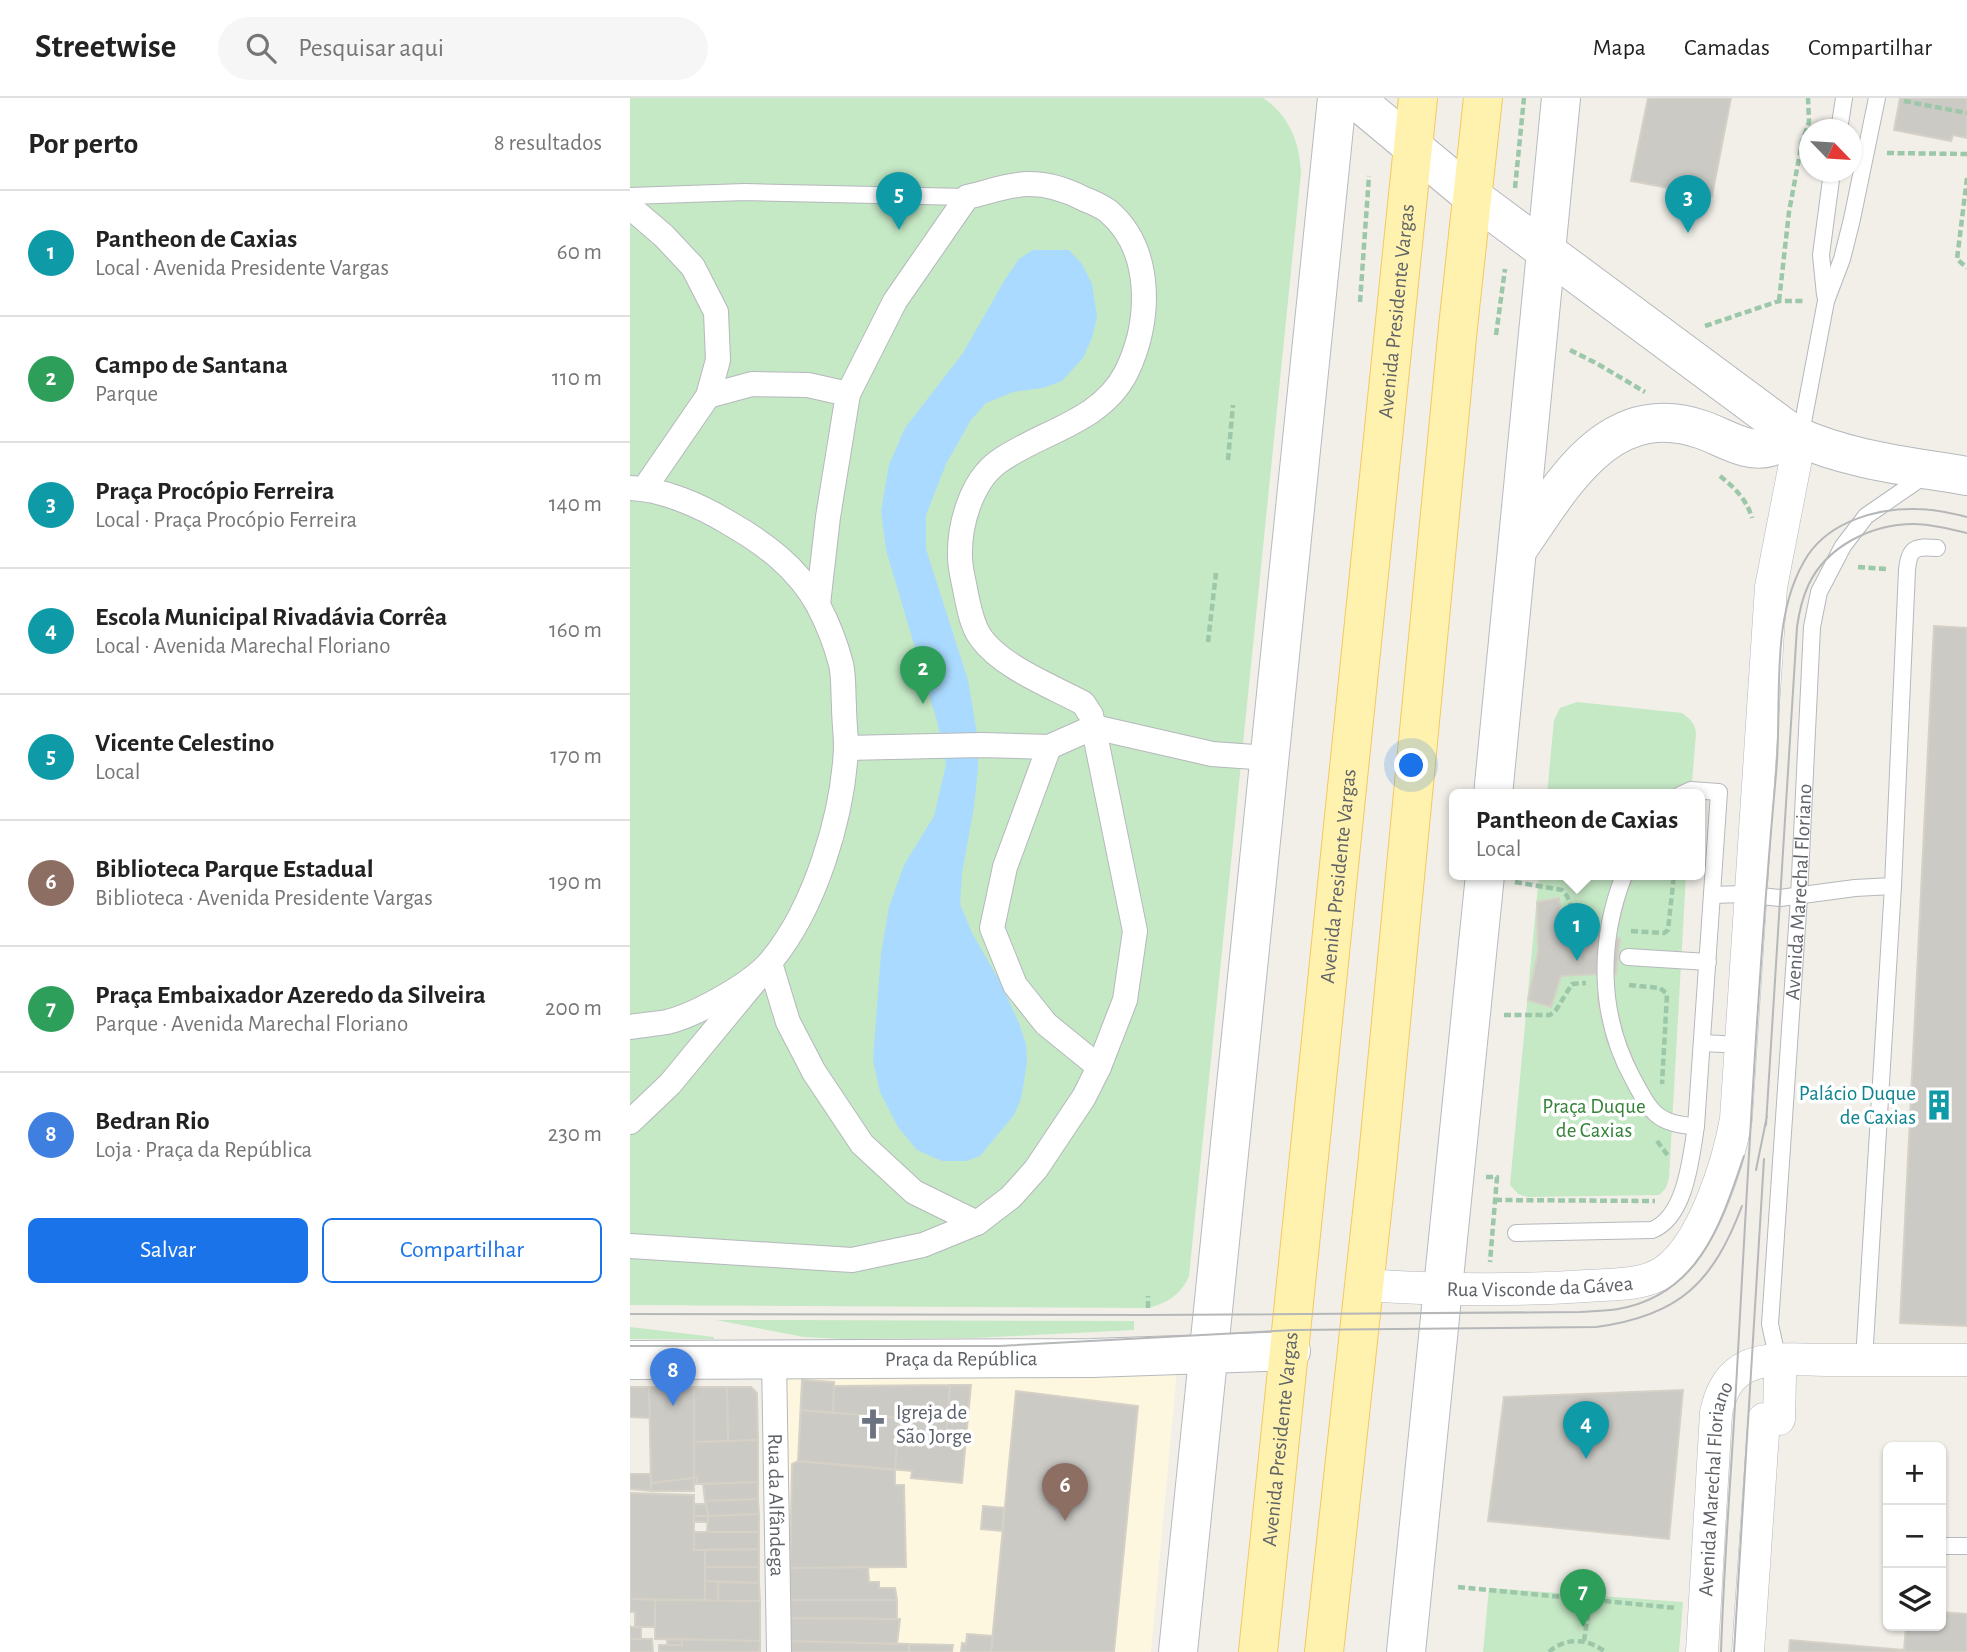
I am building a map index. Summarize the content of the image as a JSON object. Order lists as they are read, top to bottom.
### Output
{
  "streets": {
    "main road": ["Avenida Presidente Vargas", "Praça da República"],
    "street": ["Avenida Marechal Floriano", "Rua Visconde da Gávea", "Rua da Alfândega"]
  },
  "crossings": [
    ["Avenida Presidente Vargas", "Praça da República"],
    ["Praça da República", "Rua da Alfândega"]
  ],
  "parks": ["Praça Duque de Caxias"],
  "places": {
    "building": ["Palácio Duque de Caxias"],
    "church": ["Igreja de São Jorge"]
  },
  "north": "bottom right",
  "page": {
    "header": "Streetwise",
    "search": "Pesquisar aqui",
    "nav": ["Mapa", "Camadas", "Compartilhar"],
    "heading": ["Por perto", "8 resultados"],
    "pins": [
      "5",
      "3",
      "2",
      "1",
      "8",
      "4",
      "6",
      "7"
    ],
    "list": [
      {
        "mark": "1",
        "name": "Pantheon de Caxias",
        "note": "Local · Avenida Presidente Vargas",
        "value": "60 m"
      },
      {
        "mark": "2",
        "name": "Campo de Santana",
        "note": "Parque",
        "value": "110 m"
      },
      {
        "mark": "3",
        "name": "Praça Procópio Ferreira",
        "note": "Local · Praça Procópio Ferreira",
        "value": "140 m"
      },
      {
        "mark": "4",
        "name": "Escola Municipal Rivadávia Corrêa",
        "note": "Local · Avenida Marechal Floriano",
        "value": "160 m"
      },
      {
        "mark": "5",
        "name": "Vicente Celestino",
        "note": "Local",
        "value": "170 m"
      },
      {
        "mark": "6",
        "name": "Biblioteca Parque Estadual",
        "note": "Biblioteca · Avenida Presidente Vargas",
        "value": "190 m"
      },
      {
        "mark": "7",
        "name": "Praça Embaixador Azeredo da Silveira",
        "note": "Parque · Avenida Marechal Floriano",
        "value": "200 m"
      },
      {
        "mark": "8",
        "name": "Bedran Rio",
        "note": "Loja · Praça da República",
        "value": "230 m"
      }
    ],
    "popup": ["Pantheon de Caxias", "Local"],
    "buttons": ["Salvar", "Compartilhar"],
    "map_buttons": ["+", "−"]
  }
}
